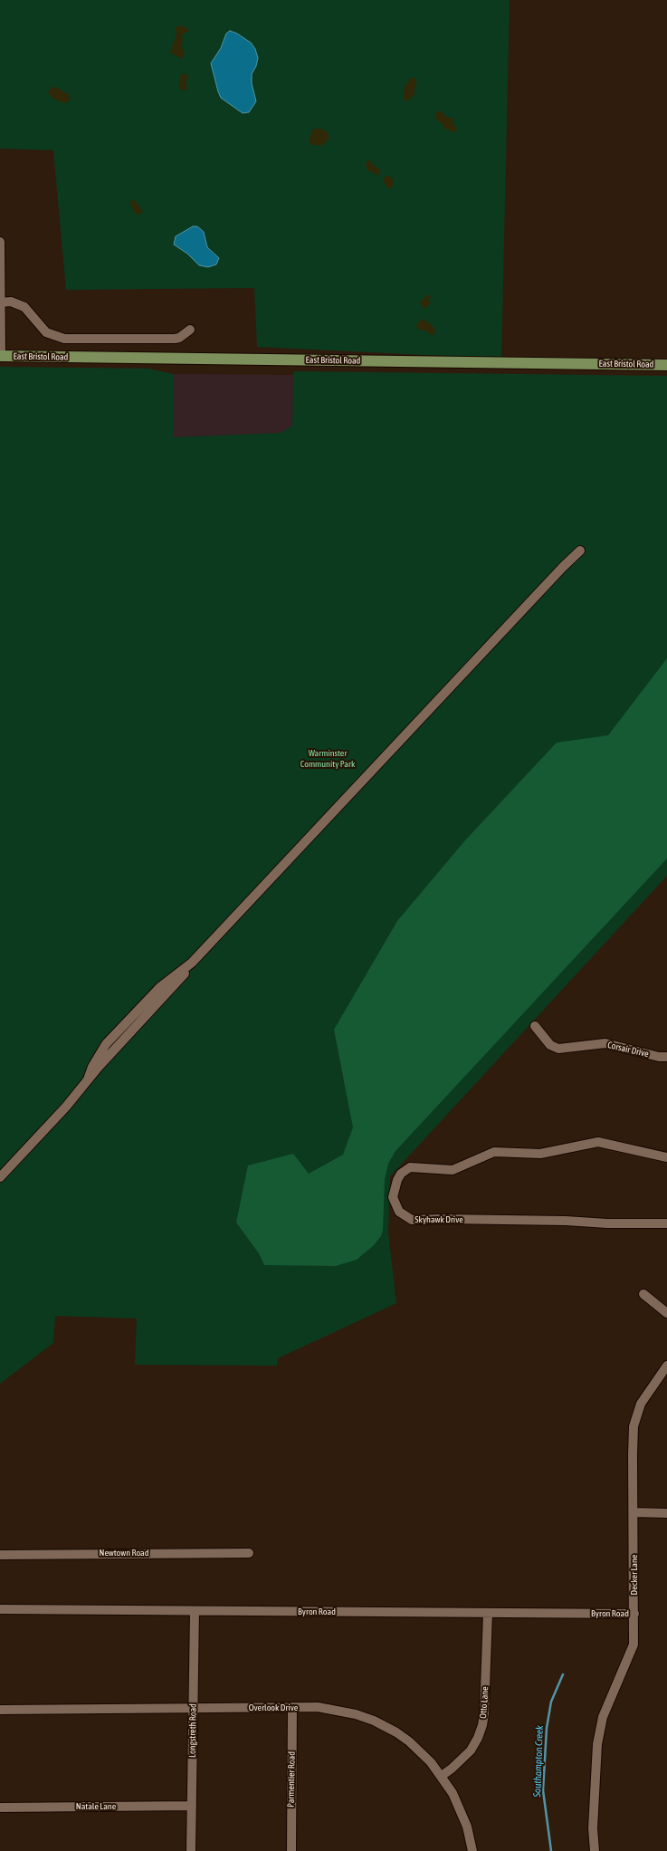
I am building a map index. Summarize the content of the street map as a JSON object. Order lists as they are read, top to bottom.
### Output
{
  "streets": {
    "main road": ["East Bristol Road"],
    "street": [
      "Corsair Drive",
      "Skyhawk Drive",
      "Newtown Road",
      "Decker Lane",
      "Byron Road",
      "Otto Lane",
      "Overlook Drive",
      "Longstreth Road",
      "Parmentier Road",
      "Natale Lane"
    ]
  },
  "crossings": [
    ["Decker Lane", "Byron Road"],
    ["Byron Road", "Otto Lane"],
    ["Byron Road", "Longstreth Road"],
    ["Otto Lane", "Overlook Drive"],
    ["Overlook Drive", "Longstreth Road"],
    ["Overlook Drive", "Parmentier Road"],
    ["Longstreth Road", "Natale Lane"]
  ],
  "water": ["Southampton Creek"],
  "parks": ["Warminster Community Park"]
}
